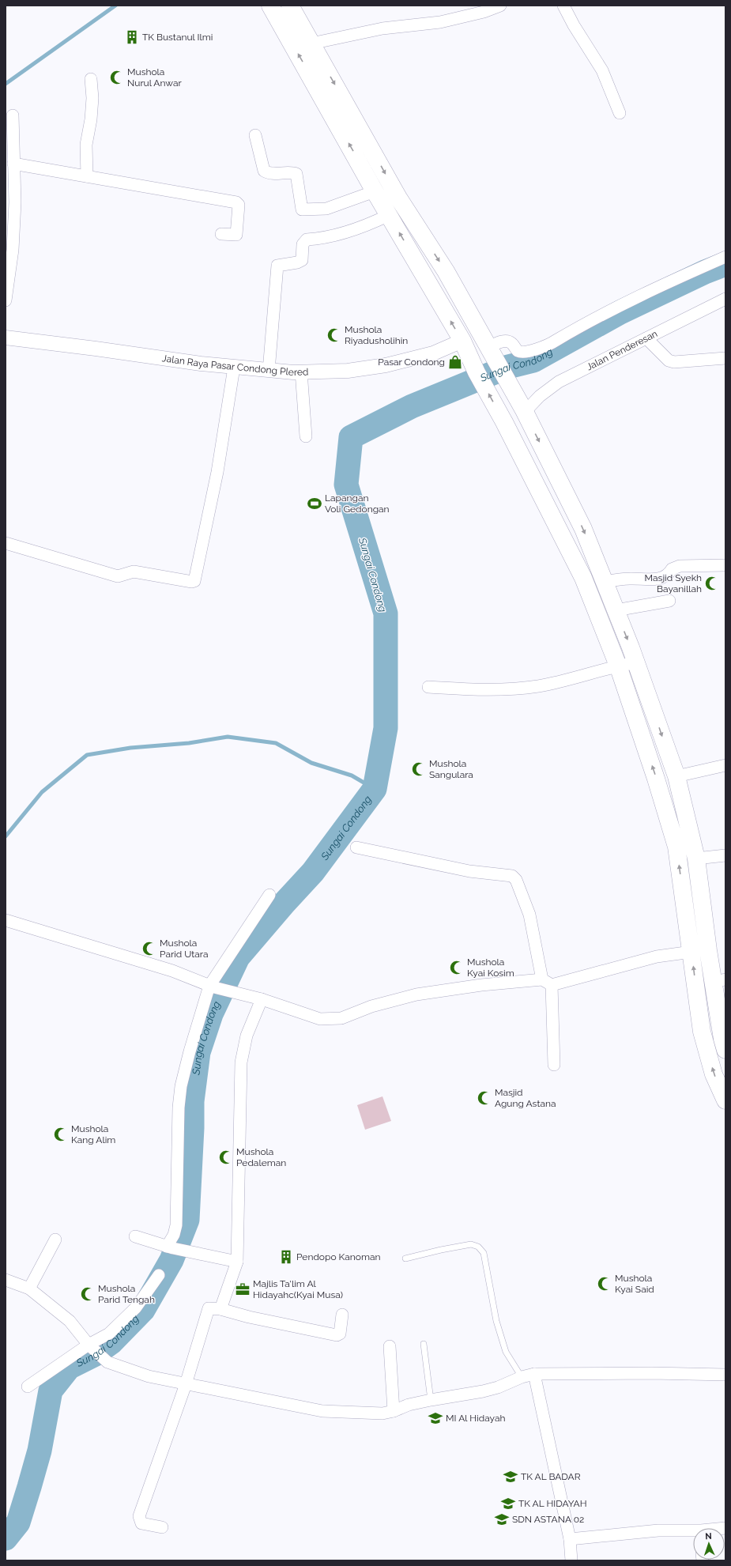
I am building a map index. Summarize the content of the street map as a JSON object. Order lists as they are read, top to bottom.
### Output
{
  "streets": {
    "street": ["Jalan Penderesan", "Jalan Raya Pasar Condong Plered"]
  },
  "water": ["Sungai Condong"],
  "places": {
    "building": ["TK Bustanul Ilmi", "Pendopo Kanoman"],
    "mosque": [
      "Mushola Nurul Anwar",
      "Mushola Riyadusholihin",
      "Masjid Syekh Bayanillah",
      "Mushola Sangulara",
      "Mushola Parid Utara",
      "Mushola Kyai Kosim",
      "Masjid Agung Astana",
      "Mushola Kang Alim",
      "Mushola Pedaleman",
      "Mushola Kyai Said",
      "Mushola Parid Tengah"
    ],
    "shop": ["Pasar Condong"],
    "sports": ["Lapangan Voli Gedongan"],
    "office": ["Majlis Ta'lim Al Hidayahc(Kyai Musa)"],
    "school or university": [
      "MI Al Hidayah",
      "TK AL BADAR",
      "TK AL HIDAYAH",
      "SDN ASTANA 02"
    ]
  },
  "north": "top"
}
